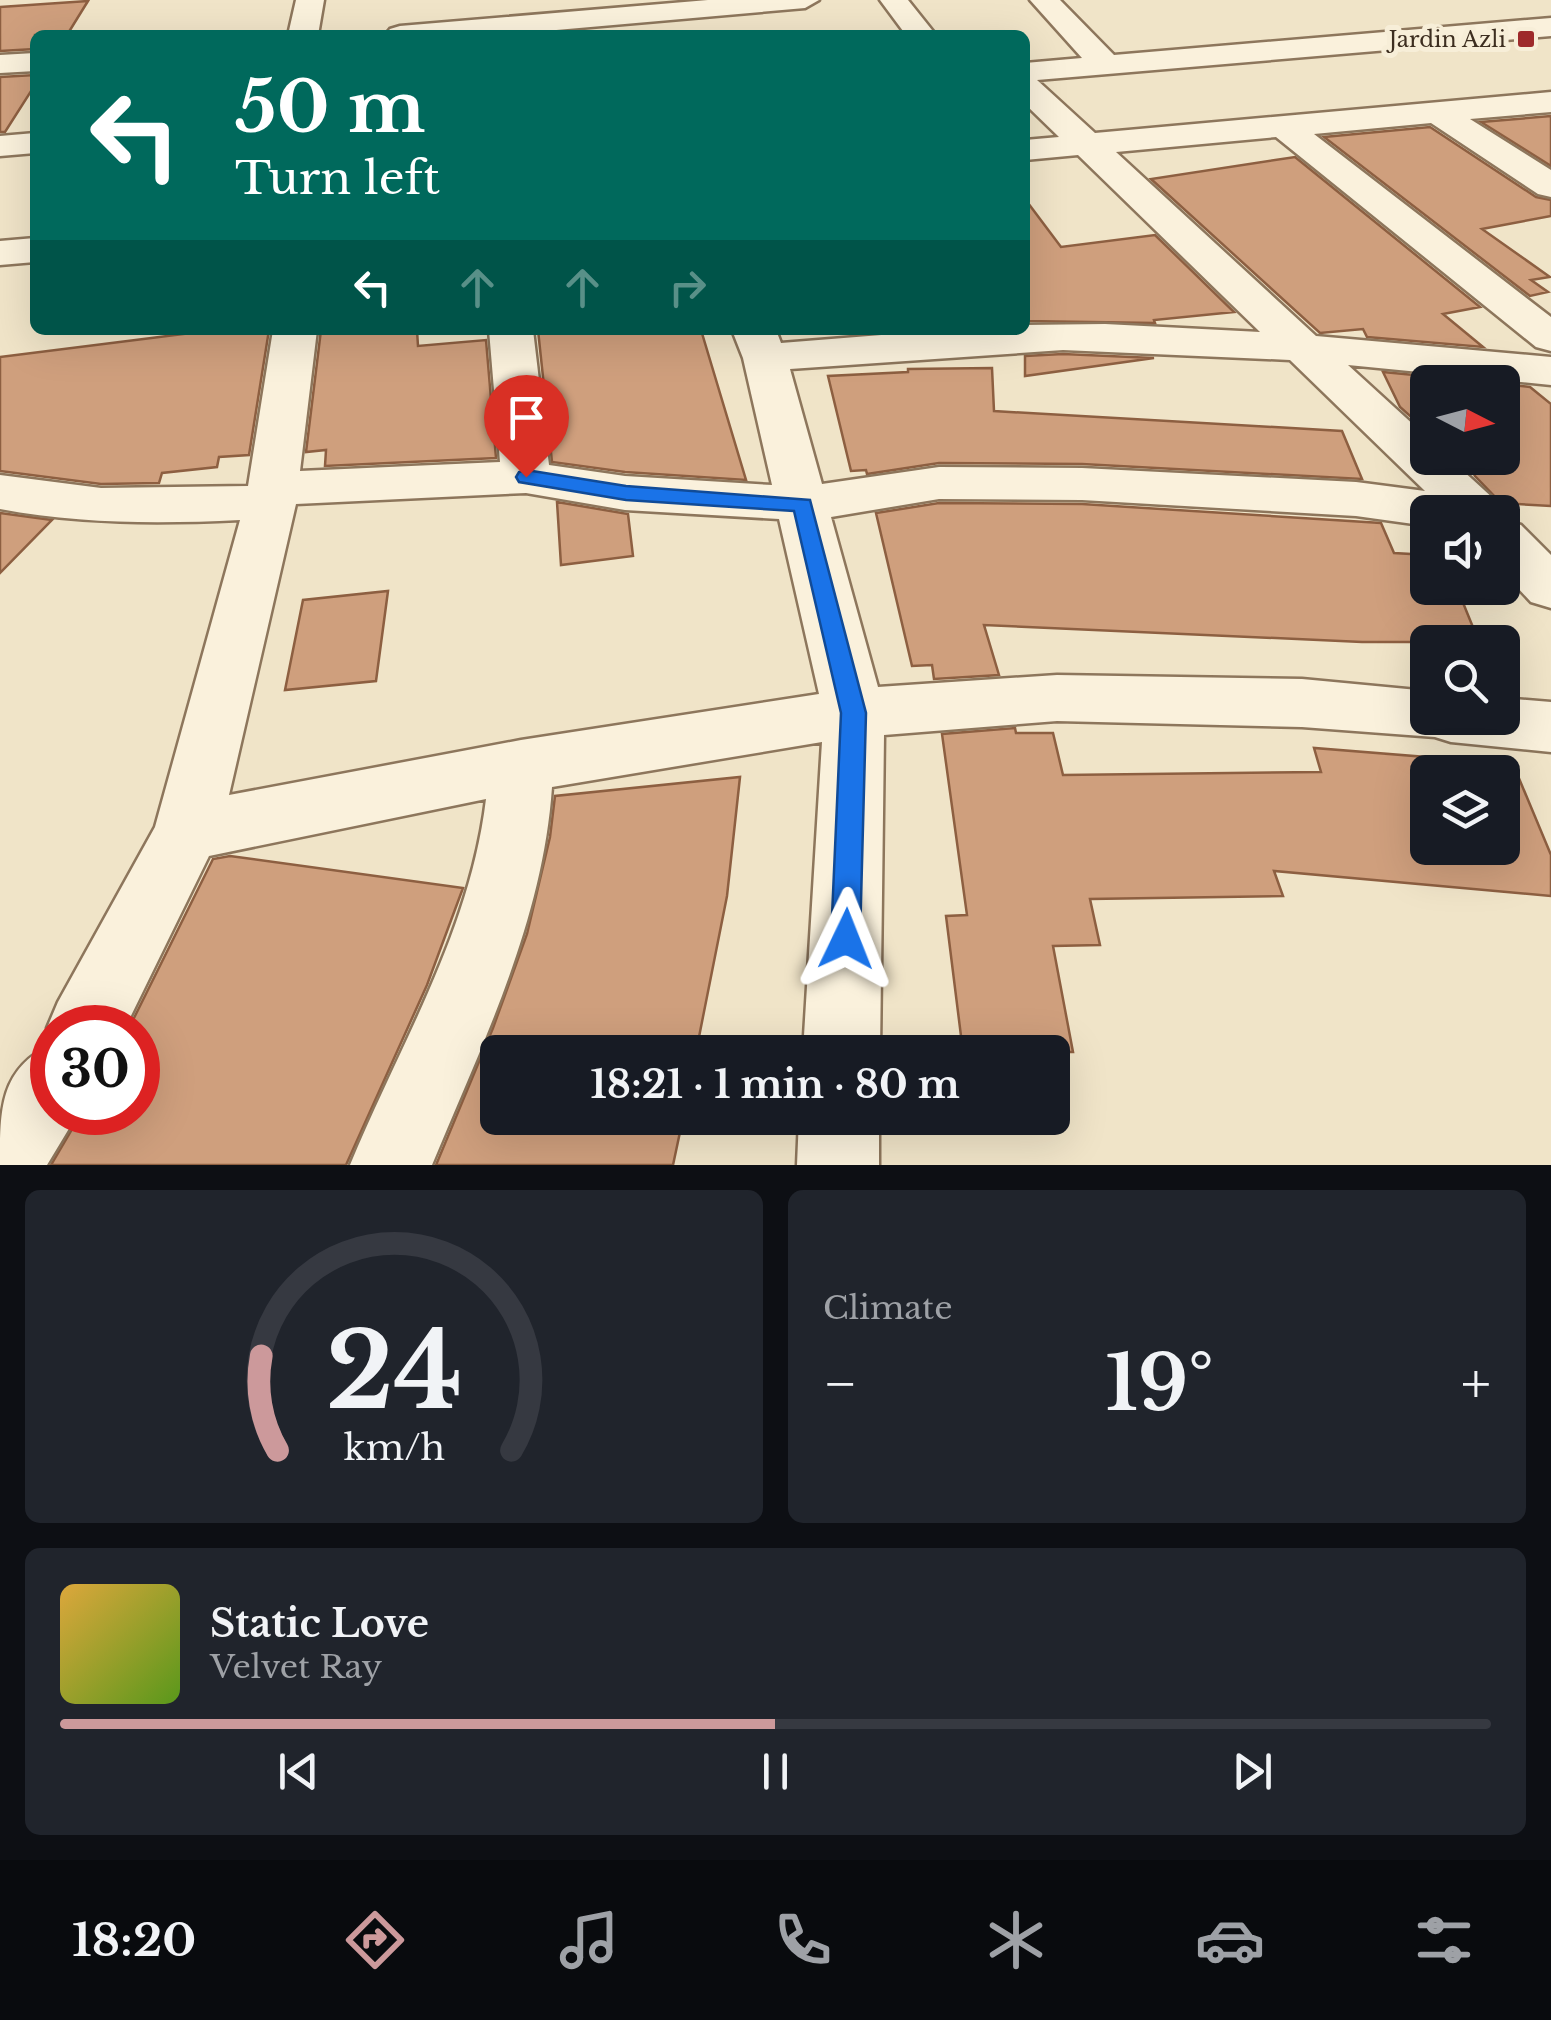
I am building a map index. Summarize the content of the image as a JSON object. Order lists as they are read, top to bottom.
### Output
{
  "places": {
    "transit": ["Jardin Azli"]
  },
  "north": "right",
  "page": {
    "turn": ["50 m", "Turn left"],
    "limit": "30",
    "trip": "18:21 · 1 min · 80 m",
    "tile": "Climate",
    "heat": ["−", "19°", "+"],
    "song": ["Static Love", "Velvet Ray"],
    "tabs": "18:20",
    "gauge": ["24", "km/h"]
  }
}
